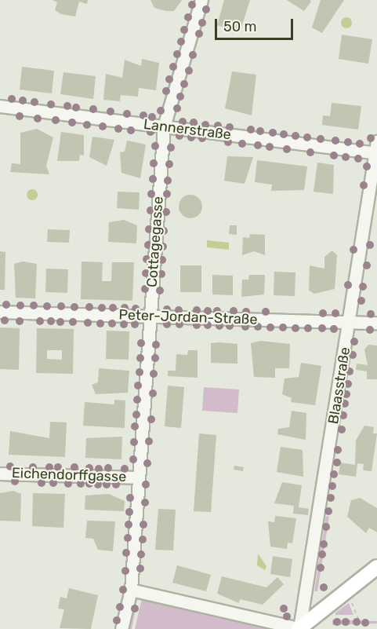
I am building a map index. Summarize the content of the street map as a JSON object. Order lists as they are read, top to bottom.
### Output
{
  "streets": {
    "street": [
      "Lannerstraße",
      "Cottagegasse",
      "Peter-Jordan-Straße",
      "Blaasstraße",
      "Eichendorffgasse"
    ]
  },
  "crossings": [
    ["Lannerstraße", "Cottagegasse"],
    ["Lannerstraße", "Blaasstraße"],
    ["Cottagegasse", "Peter-Jordan-Straße"],
    ["Cottagegasse", "Eichendorffgasse"],
    ["Peter-Jordan-Straße", "Blaasstraße"]
  ],
  "scale_bar": "50 m"
}
